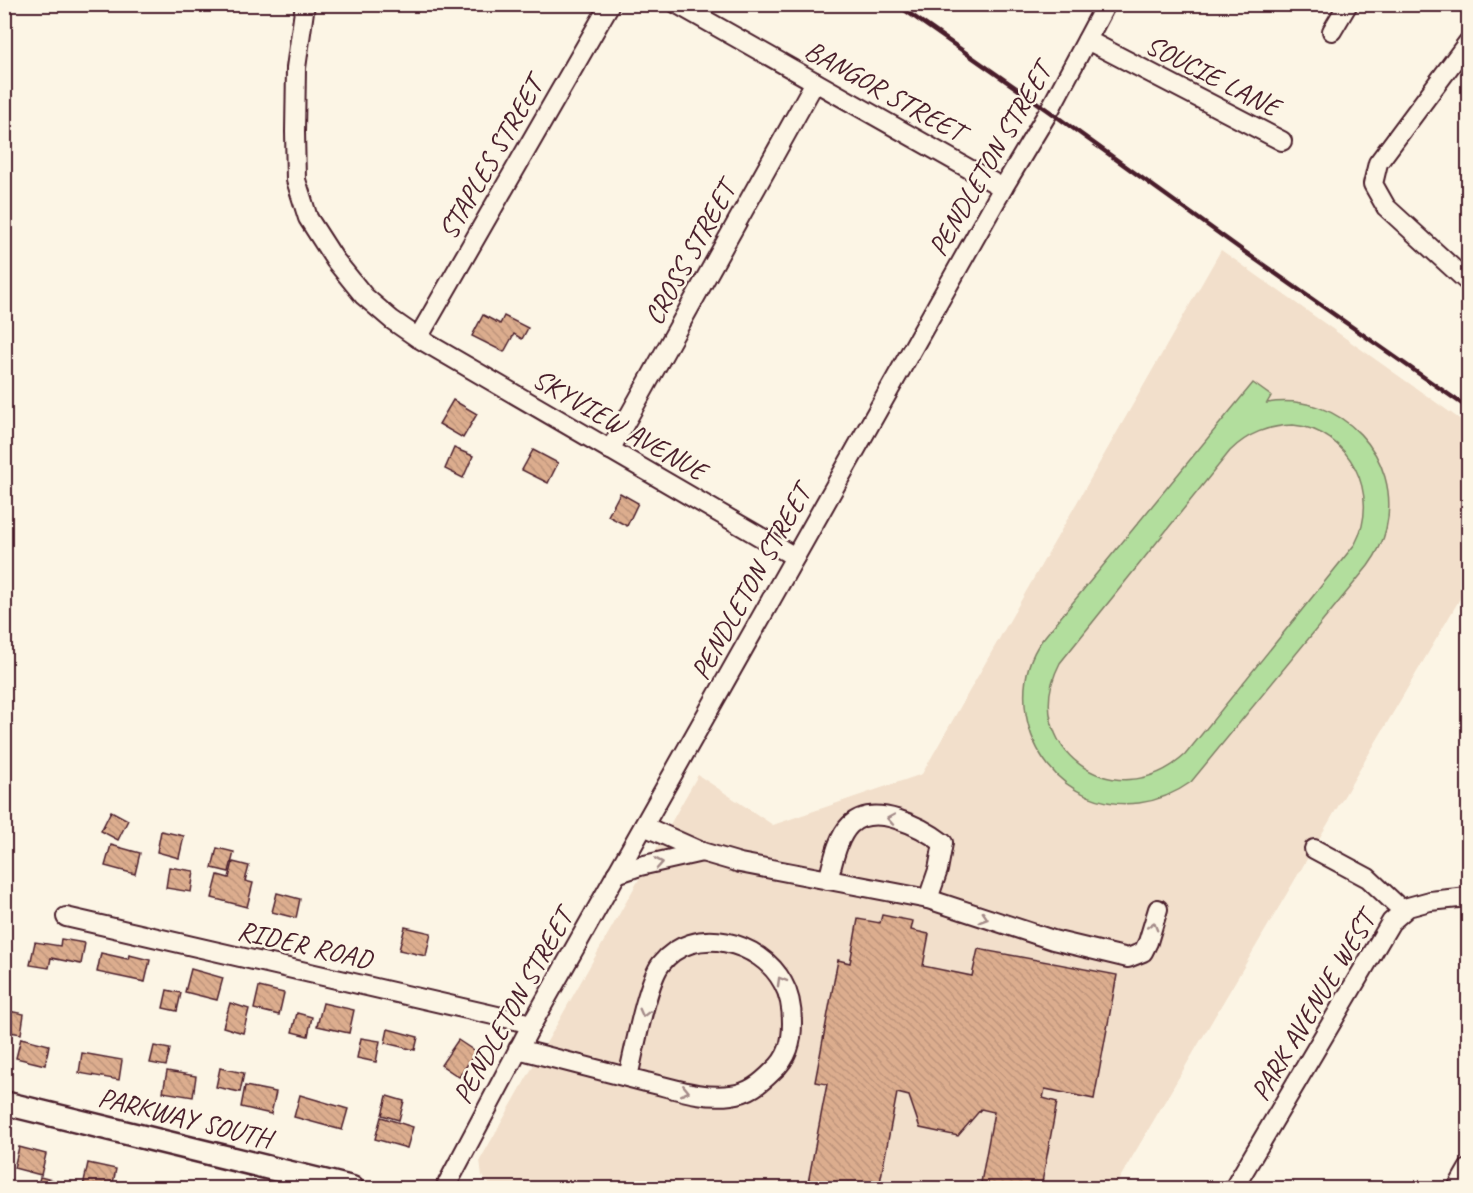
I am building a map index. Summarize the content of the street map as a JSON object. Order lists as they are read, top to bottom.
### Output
{
  "streets": {
    "main road": ["PARKWAY SOUTH"],
    "street": [
      "SOUCIE LANE",
      "BANGOR STREET",
      "STAPLES STREET",
      "PENDLETON STREET",
      "CROSS STREET",
      "SKYVIEW AVENUE",
      "RIDER ROAD",
      "PARK AVENUE WEST"
    ]
  },
  "crossings": [
    ["SOUCIE LANE", "PENDLETON STREET"],
    ["BANGOR STREET", "PENDLETON STREET"],
    ["BANGOR STREET", "CROSS STREET"],
    ["STAPLES STREET", "SKYVIEW AVENUE"],
    ["PENDLETON STREET", "SKYVIEW AVENUE"],
    ["PENDLETON STREET", "RIDER ROAD"],
    ["CROSS STREET", "SKYVIEW AVENUE"]
  ]
}
